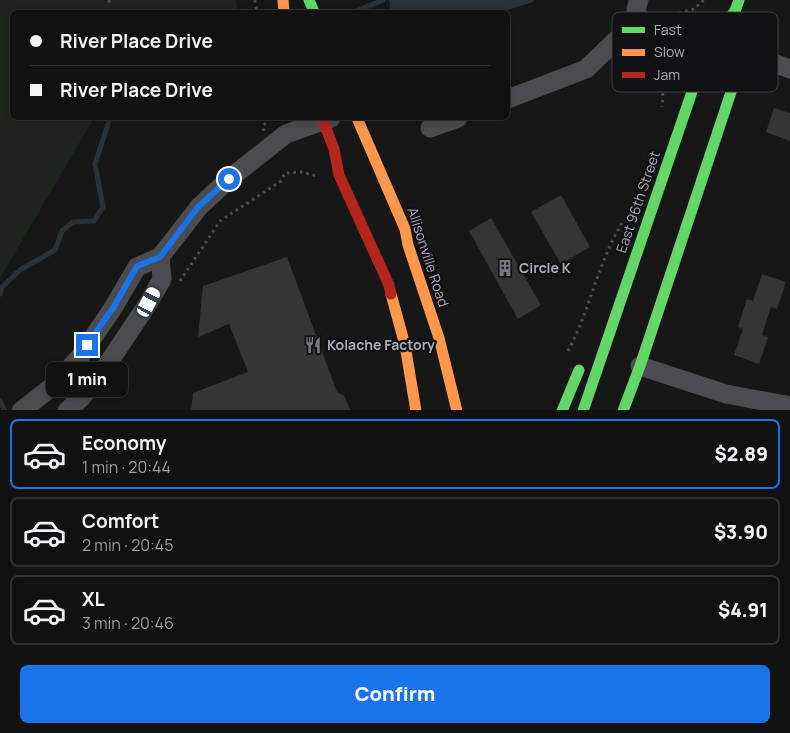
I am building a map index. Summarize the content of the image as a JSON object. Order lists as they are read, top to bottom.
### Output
{
  "streets": {
    "main road": ["East 96th Street", "Allisonville Road"]
  },
  "places": {
    "building": ["Circle K"],
    "restaurant": ["Kolache Factory"]
  },
  "legend": ["Fast", "Slow", "Jam"],
  "page": {
    "banner": ["River Place Drive", "River Place Drive"],
    "bubble": "1 min",
    "list": [
      {
        "name": "Economy",
        "note": "1 min · 20:44",
        "value": "$2.89"
      },
      {
        "name": "Comfort",
        "note": "2 min · 20:45",
        "value": "$3.90"
      },
      {
        "name": "XL",
        "note": "3 min · 20:46",
        "value": "$4.91"
      }
    ],
    "buttons": "Confirm"
  }
}
